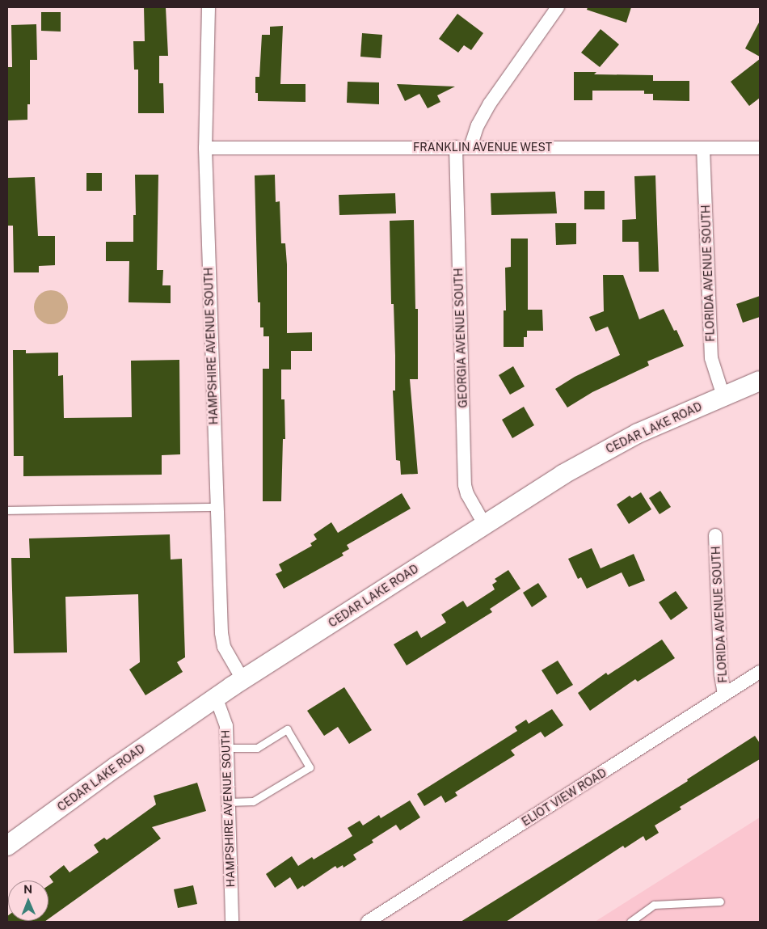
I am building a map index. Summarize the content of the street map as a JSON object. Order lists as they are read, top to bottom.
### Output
{
  "streets": {
    "street": [
      "FRANKLIN AVENUE WEST",
      "FLORIDA AVENUE SOUTH",
      "GEORGIA AVENUE SOUTH",
      "HAMPSHIRE AVENUE SOUTH",
      "CEDAR LAKE ROAD",
      "ELIOT VIEW ROAD"
    ]
  },
  "crossings": [
    ["FRANKLIN AVENUE WEST", "FLORIDA AVENUE SOUTH"],
    ["FRANKLIN AVENUE WEST", "GEORGIA AVENUE SOUTH"],
    ["FRANKLIN AVENUE WEST", "HAMPSHIRE AVENUE SOUTH"],
    ["FLORIDA AVENUE SOUTH", "CEDAR LAKE ROAD"],
    ["FLORIDA AVENUE SOUTH", "ELIOT VIEW ROAD"],
    ["GEORGIA AVENUE SOUTH", "CEDAR LAKE ROAD"],
    ["HAMPSHIRE AVENUE SOUTH", "CEDAR LAKE ROAD"]
  ],
  "north": "top"
}
